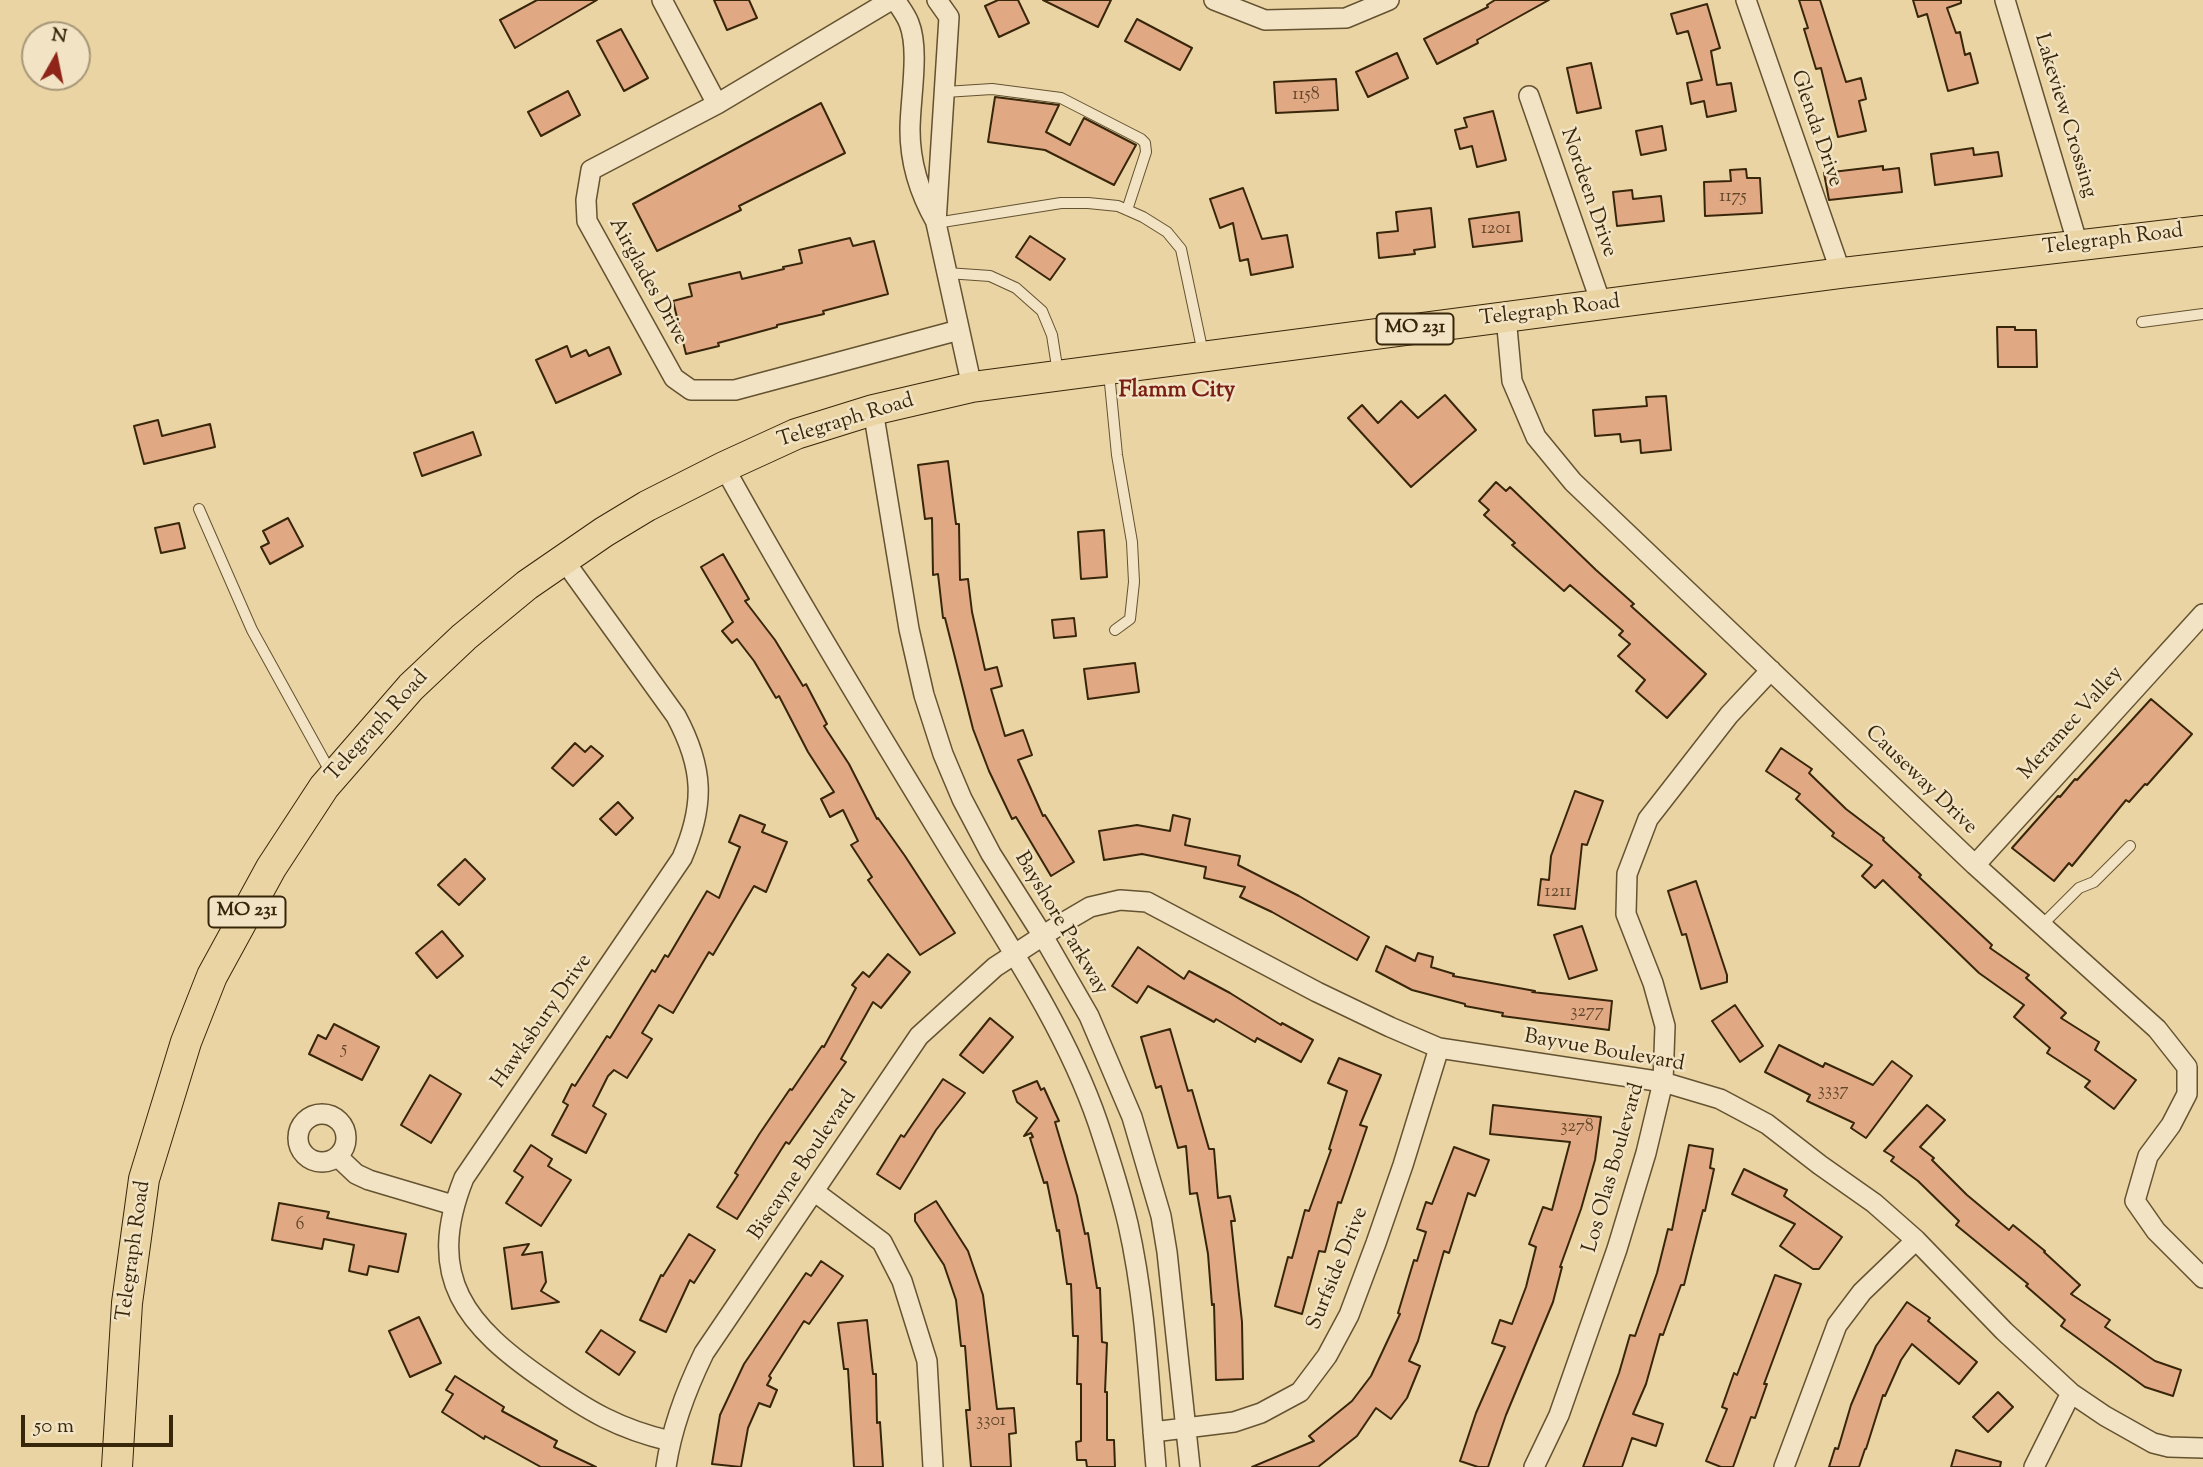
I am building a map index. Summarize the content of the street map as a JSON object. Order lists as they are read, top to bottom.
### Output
{
  "streets": {
    "main road": ["Telegraph Road", "MO 231"],
    "street": [
      "Lakeview Crossing",
      "Glenda Drive",
      "Nordeen Drive",
      "Airglades Drive",
      "Meramec Valley",
      "Causeway Drive",
      "Bayshore Parkway",
      "Hawksbury Drive",
      "Bayvue Boulevard",
      "Biscayne Boulevard",
      "Los Olas Boulevard",
      "Surfside Drive"
    ]
  },
  "crossings": [
    ["Lakeview Crossing", "Telegraph Road"],
    ["Glenda Drive", "Telegraph Road"],
    ["Nordeen Drive", "Telegraph Road"],
    ["Telegraph Road", "Causeway Drive"],
    ["Telegraph Road", "Bayshore Parkway"],
    ["Telegraph Road", "Hawksbury Drive"],
    ["Meramec Valley", "Causeway Drive"],
    ["Causeway Drive", "Los Olas Boulevard"],
    ["Bayshore Parkway", "Bayvue Boulevard"],
    ["Bayshore Parkway", "Biscayne Boulevard"],
    ["Bayshore Parkway", "Surfside Drive"],
    ["Hawksbury Drive", "Biscayne Boulevard"],
    ["Bayvue Boulevard", "Biscayne Boulevard"],
    ["Bayvue Boulevard", "Los Olas Boulevard"],
    ["Bayvue Boulevard", "Surfside Drive"]
  ],
  "districts": ["Flamm City"],
  "house_numbers": [
    "1158",
    "1175",
    "1201",
    "1211",
    "3277",
    "5",
    "3337",
    "3278",
    "6",
    "3301"
  ],
  "scale_bar": "50 m",
  "north": "top"
}
